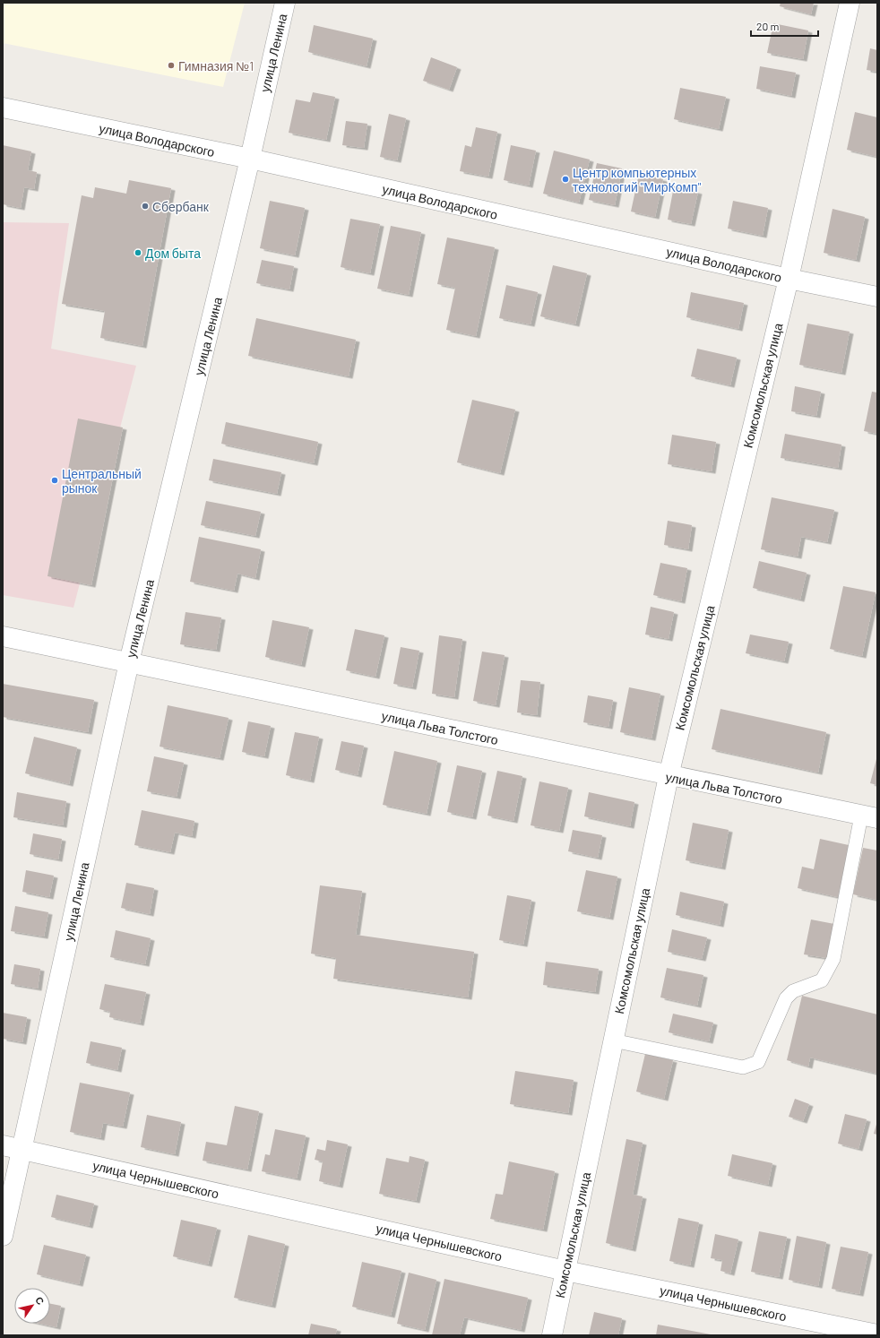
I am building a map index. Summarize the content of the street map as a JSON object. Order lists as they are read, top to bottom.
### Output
{
  "streets": {
    "street": [
      "улица Ленина",
      "улица Володарского",
      "Комсомольская улица",
      "улица Льва Толстого",
      "улица Чернышевского"
    ]
  },
  "crossings": [
    ["улица Ленина", "улица Володарского"],
    ["улица Ленина", "улица Льва Толстого"],
    ["улица Ленина", "улица Чернышевского"],
    ["улица Володарского", "Комсомольская улица"],
    ["Комсомольская улица", "улица Льва Толстого"],
    ["Комсомольская улица", "улица Чернышевского"]
  ],
  "places": [
    "Гимназия №1",
    "Центр компьютерных технологий \"МирКомп\"",
    "Сбербанк",
    "Дом быта",
    "Центральный рынок"
  ],
  "scale_bar": "20 m",
  "north": "top right"
}
